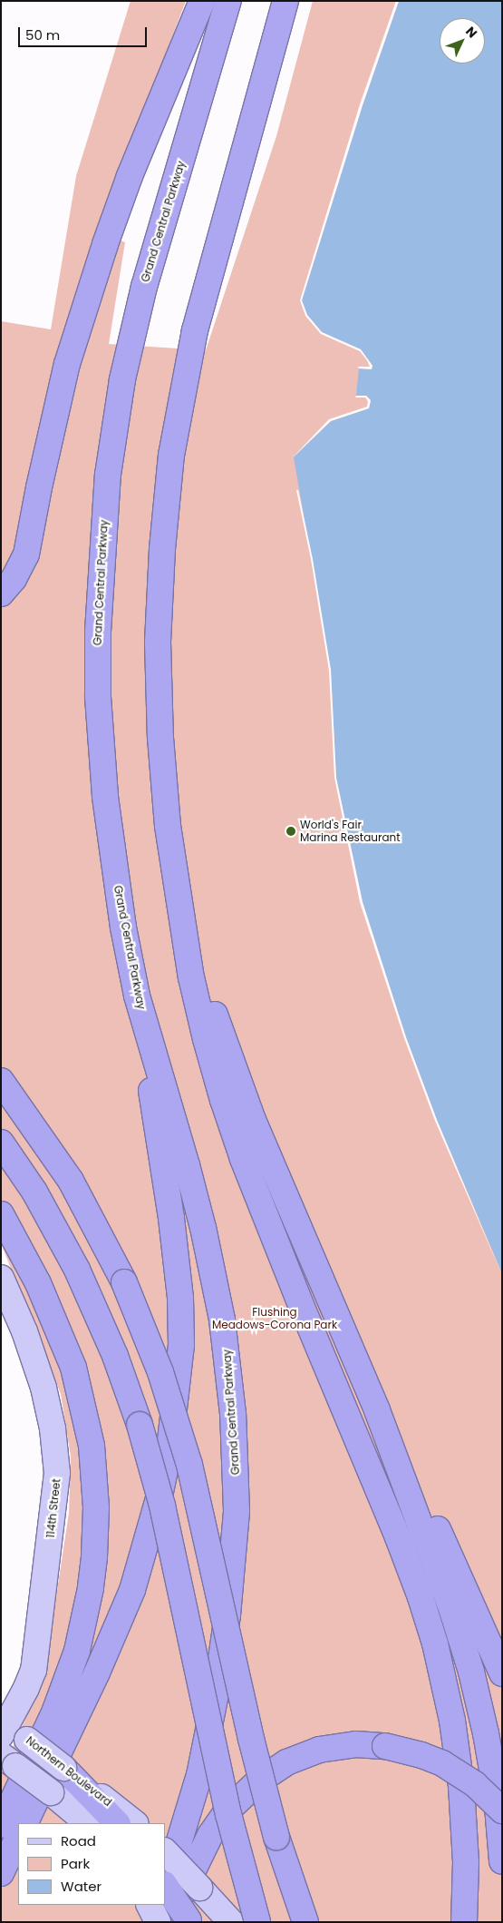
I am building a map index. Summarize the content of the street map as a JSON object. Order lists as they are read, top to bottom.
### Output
{
  "streets": {
    "highway": ["Grand Central Parkway"],
    "main road": ["114th Street", "Northern Boulevard"]
  },
  "crossings": [
    ["114th Street", "Northern Boulevard"]
  ],
  "parks": ["Flushing Meadows-Corona Park"],
  "places": ["World's Fair Marina Restaurant"],
  "legend": ["Road", "Park", "Water"],
  "scale_bar": "50 m",
  "north": "top right"
}
